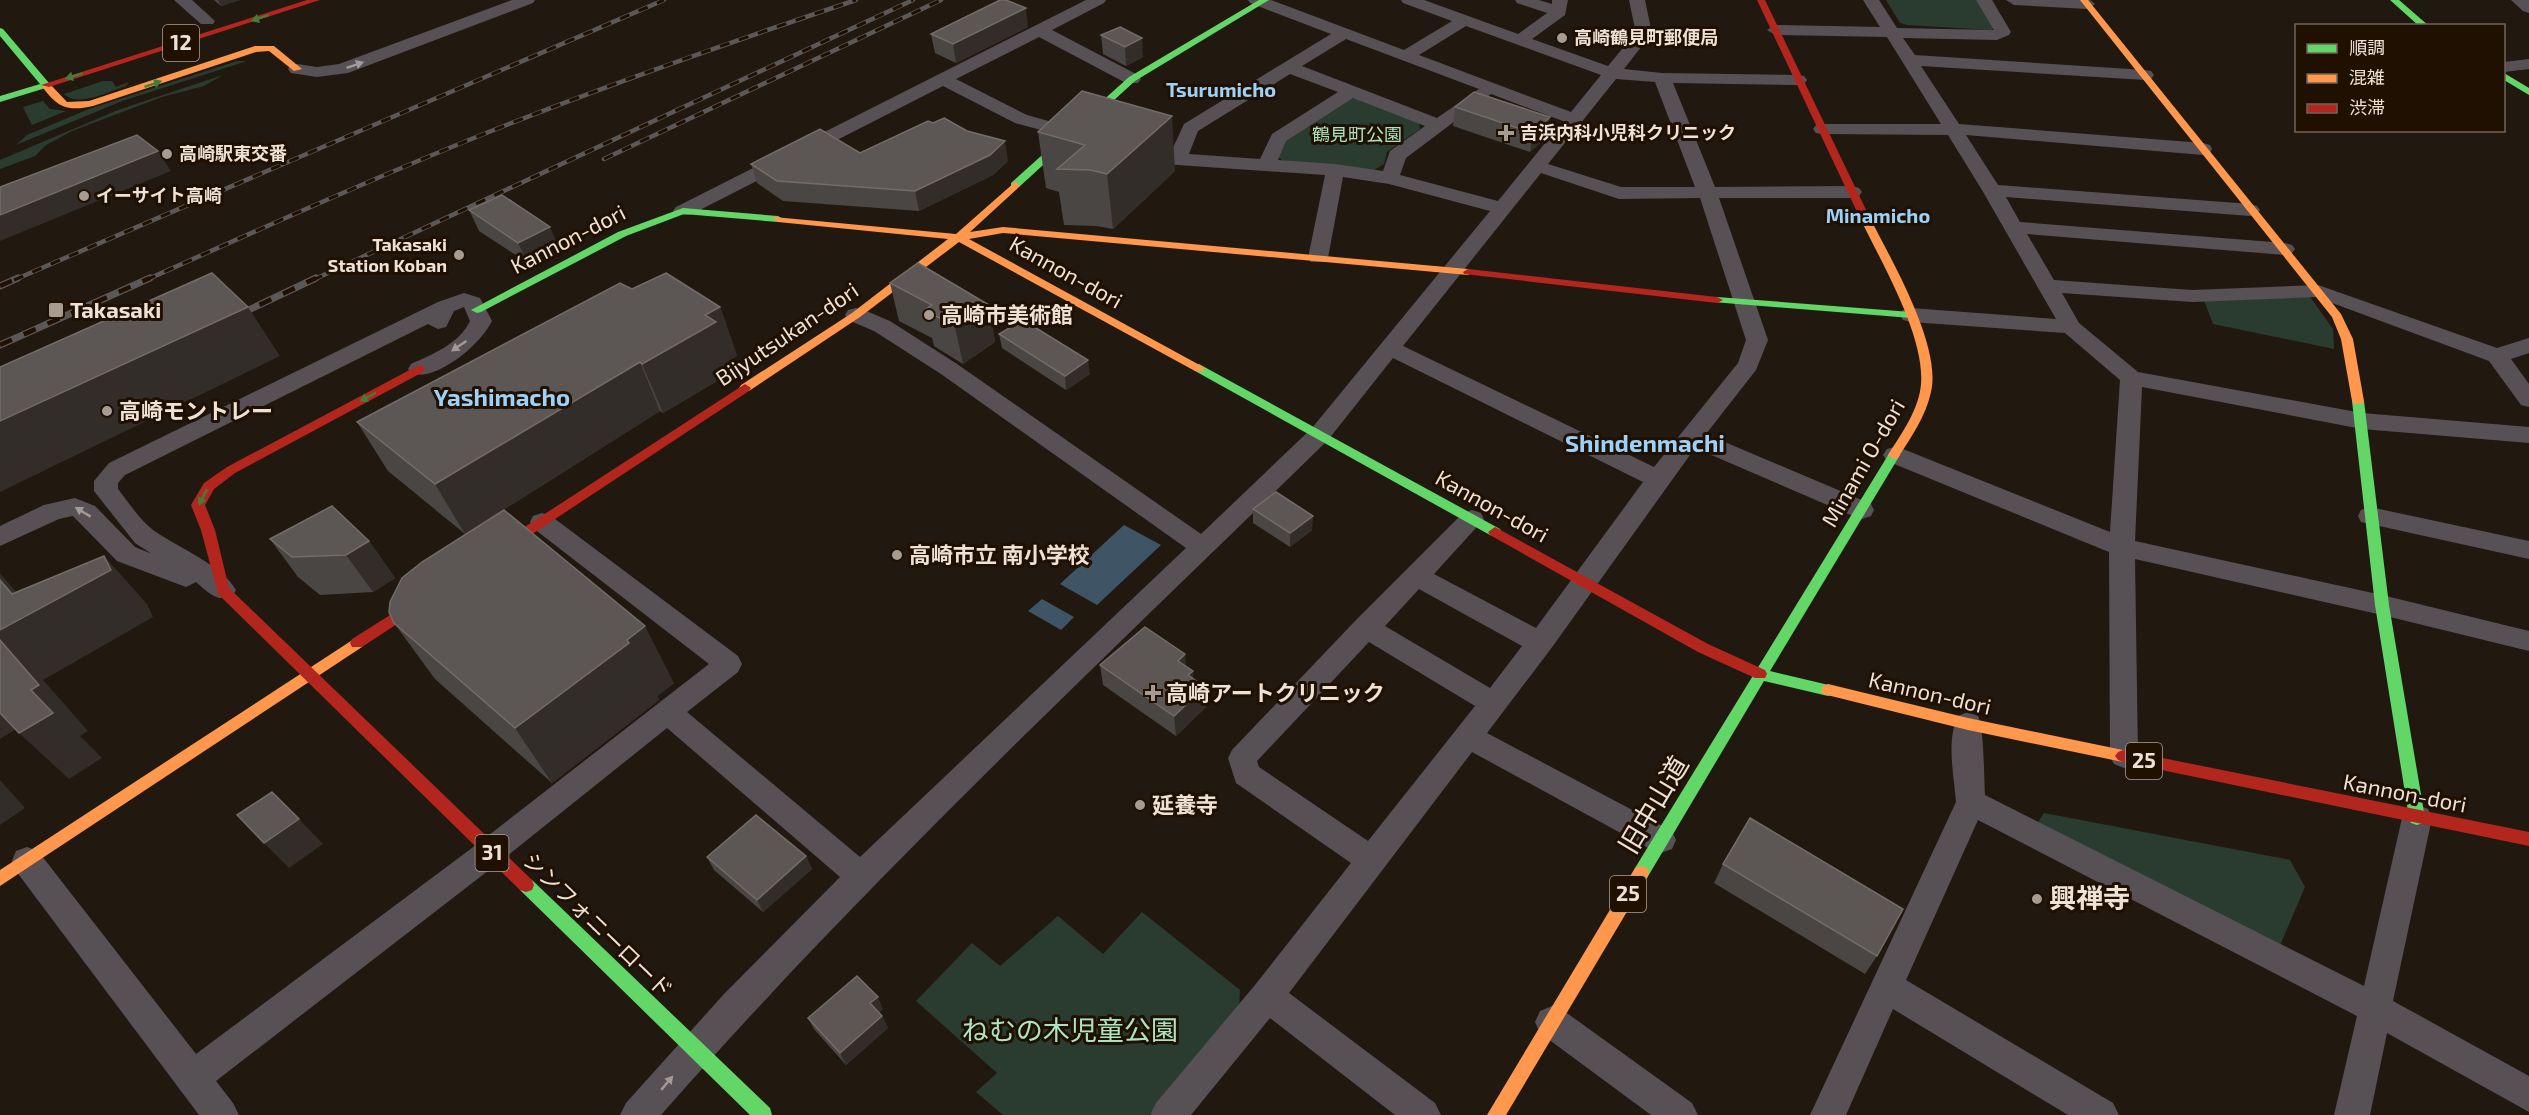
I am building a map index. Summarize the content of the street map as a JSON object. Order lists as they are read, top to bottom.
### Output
{
  "streets": {
    "main road": [
      "12",
      "Kannon-dori",
      "Bijyutsukan-dori",
      "Minami O-dori",
      "25",
      "旧中山道",
      "31",
      "シンフォニーロード"
    ]
  },
  "crossings": [
    ["Kannon-dori", "Bijyutsukan-dori"],
    ["Kannon-dori", "Minami O-dori"],
    ["Kannon-dori", "旧中山道"],
    ["Minami O-dori", "旧中山道"]
  ],
  "districts": [
    "Tsurumicho",
    "Minamicho",
    "Yashimacho",
    "Shindenmachi"
  ],
  "parks": ["鶴見町公園", "ねむの木児童公園"],
  "places": {
    "other": [
      "高崎鶴見町郵便局",
      "高崎駅東交番",
      "イーサイト高崎",
      "Takasaki Station Koban",
      "高崎市美術館",
      "高崎モントレー",
      "高崎市立 南小学校",
      "延養寺",
      "興禅寺"
    ],
    "health": ["吉浜内科小児科クリニック", "高崎アートクリニック"],
    "transit": ["Takasaki"]
  },
  "legend": ["順調", "混雑", "渋滞"]
}
